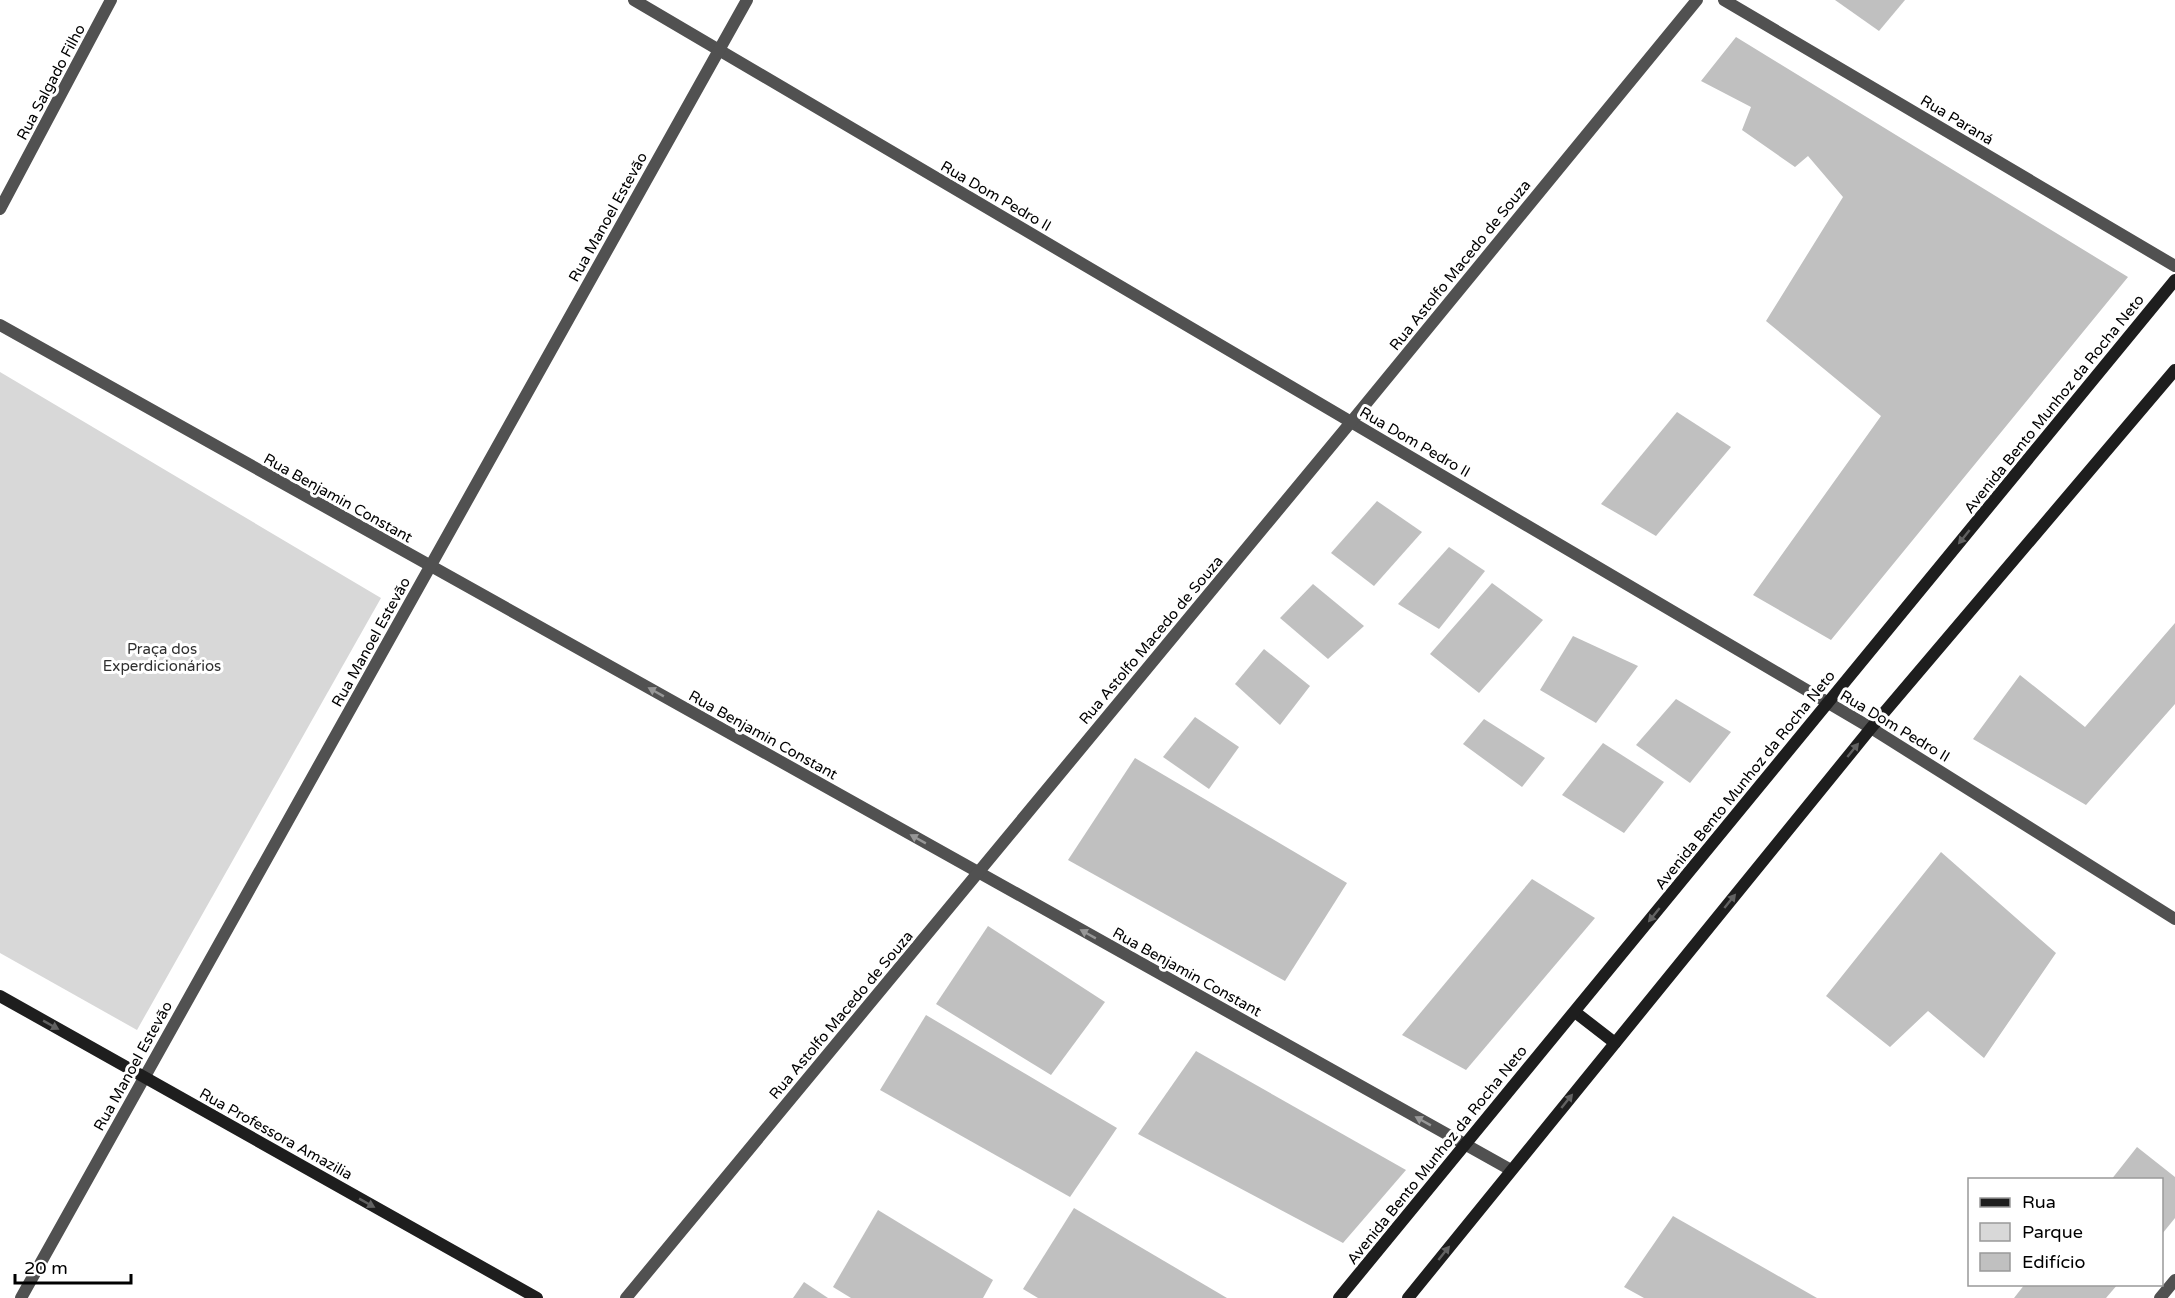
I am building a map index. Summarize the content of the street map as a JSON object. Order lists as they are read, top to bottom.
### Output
{
  "streets": {
    "main road": ["Avenida Bento Munhoz da Rocha Neto", "Rua Professora Amazilia"],
    "street": [
      "Rua Salgado Filho",
      "Rua Paraná",
      "Rua Dom Pedro II",
      "Rua Manoel Estevão",
      "Rua Astolfo Macedo de Souza",
      "Rua Benjamin Constant"
    ]
  },
  "crossings": [
    ["Rua Dom Pedro II", "Rua Manoel Estevão"],
    ["Rua Dom Pedro II", "Rua Astolfo Macedo de Souza"],
    ["Rua Dom Pedro II", "Avenida Bento Munhoz da Rocha Neto"],
    ["Rua Manoel Estevão", "Rua Benjamin Constant"],
    ["Rua Manoel Estevão", "Rua Professora Amazilia"],
    ["Rua Astolfo Macedo de Souza", "Rua Benjamin Constant"],
    ["Avenida Bento Munhoz da Rocha Neto", "Rua Benjamin Constant"]
  ],
  "one_way": ["Rua Benjamin Constant", "Rua Professora Amazilia"],
  "parks": ["Praça dos Experdicionários"],
  "legend": ["Rua", "Parque", "Edifício"],
  "scale_bar": "20 m"
}
